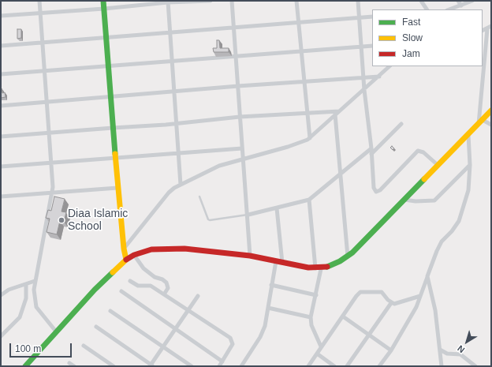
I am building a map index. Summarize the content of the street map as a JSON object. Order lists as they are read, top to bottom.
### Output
{
  "places": ["Diaa Islamic School"],
  "legend": ["Fast", "Slow", "Jam"],
  "scale_bar": "100 m",
  "north": "bottom left"
}
